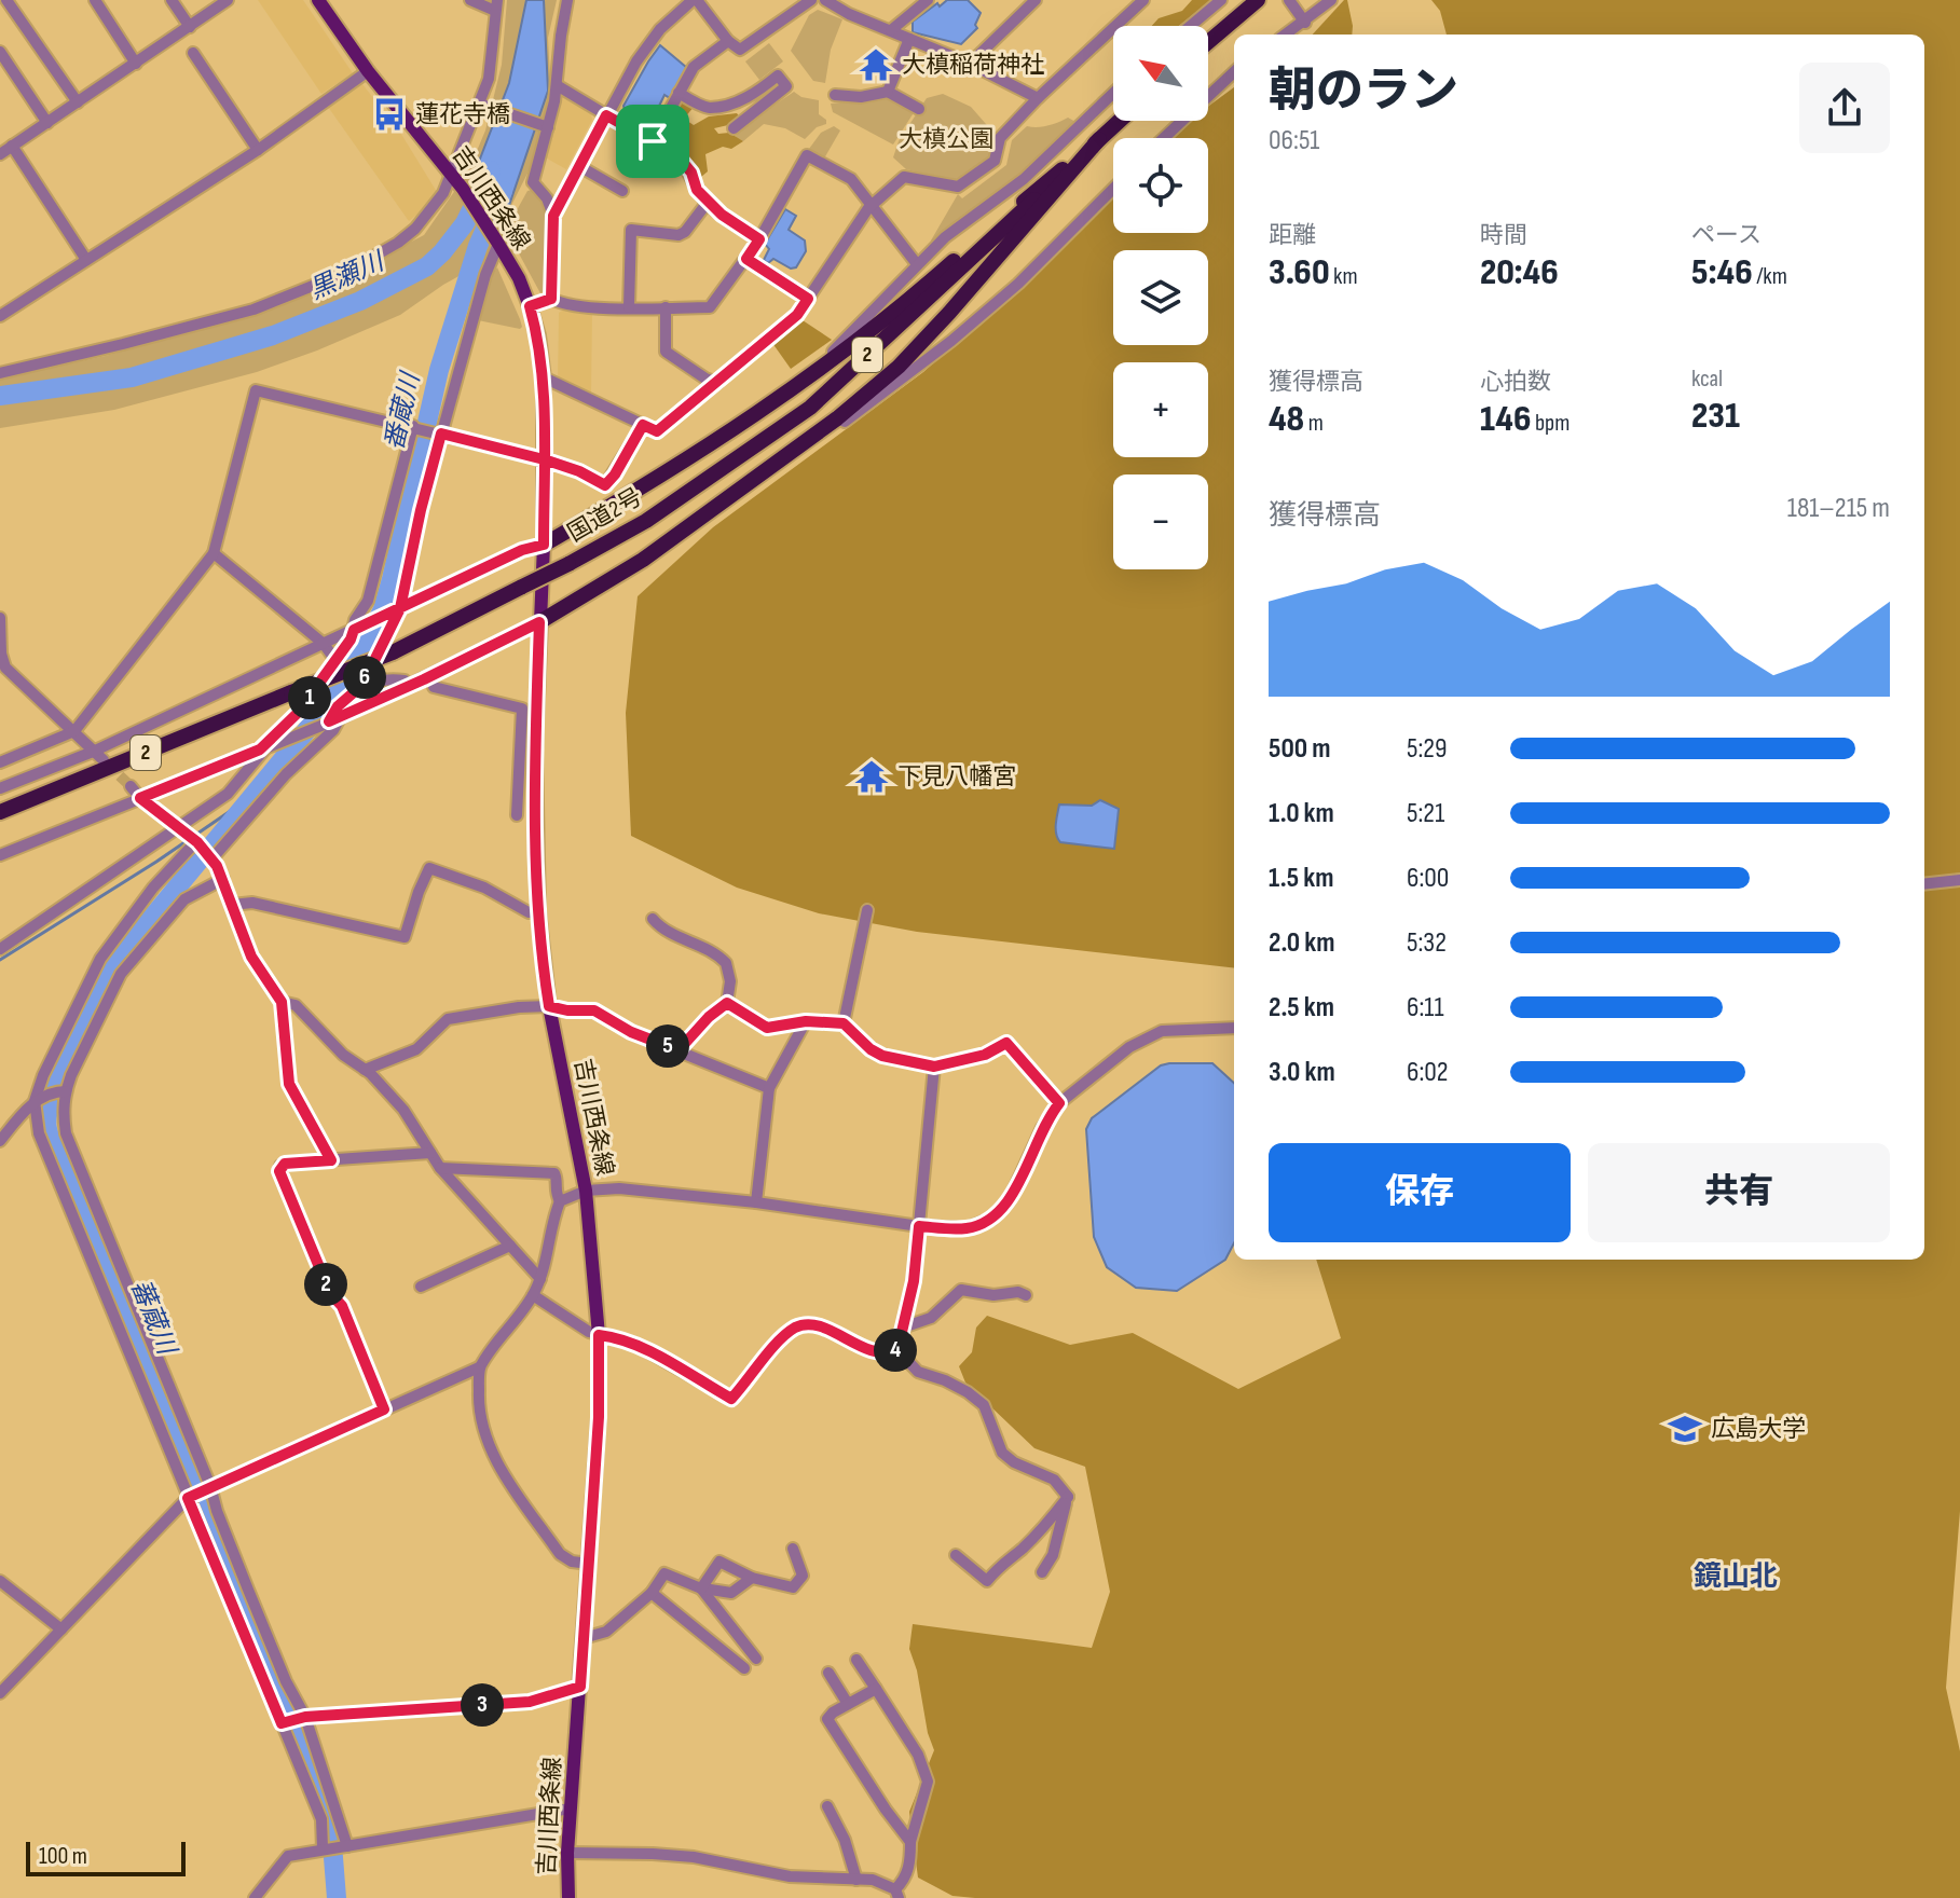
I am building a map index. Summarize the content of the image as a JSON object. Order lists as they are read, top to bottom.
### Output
{
  "streets": {
    "highway": ["2", "国道2号"],
    "main road": ["吉川西条線"]
  },
  "districts": ["鏡山北"],
  "water": ["黒瀬川", "番蔵川", "蕃蔵川"],
  "parks": ["大槙公園"],
  "places": {
    "temple": ["大槙稲荷神社", "下見八幡宮"],
    "bus stop": ["蓮花寺橋"],
    "school or university": ["広島大学"]
  },
  "scale_bar": "100 m",
  "north": "top left",
  "page": {
    "map_buttons": ["+", "−"],
    "heading": ["朝のラン", "06:51"],
    "stats": [
      ["距離", "3.60 km"],
      ["時間", "20:46"],
      ["ペース", "5:46 /km"],
      ["獲得標高", "48 m"],
      ["心拍数", "146 bpm"],
      ["kcal", "231"]
    ],
    "chart": ["獲得標高", "181–215 m"],
    "pins": [
      "6",
      "1",
      "5",
      "2",
      "4",
      "3"
    ],
    "list": [
      {
        "name": "500 m",
        "note": "5:29"
      },
      {
        "name": "1.0 km",
        "note": "5:21"
      },
      {
        "name": "1.5 km",
        "note": "6:00"
      },
      {
        "name": "2.0 km",
        "note": "5:32"
      },
      {
        "name": "2.5 km",
        "note": "6:11"
      },
      {
        "name": "3.0 km",
        "note": "6:02"
      }
    ],
    "buttons": ["保存", "共有"],
    "scale": "100 m"
  }
}
